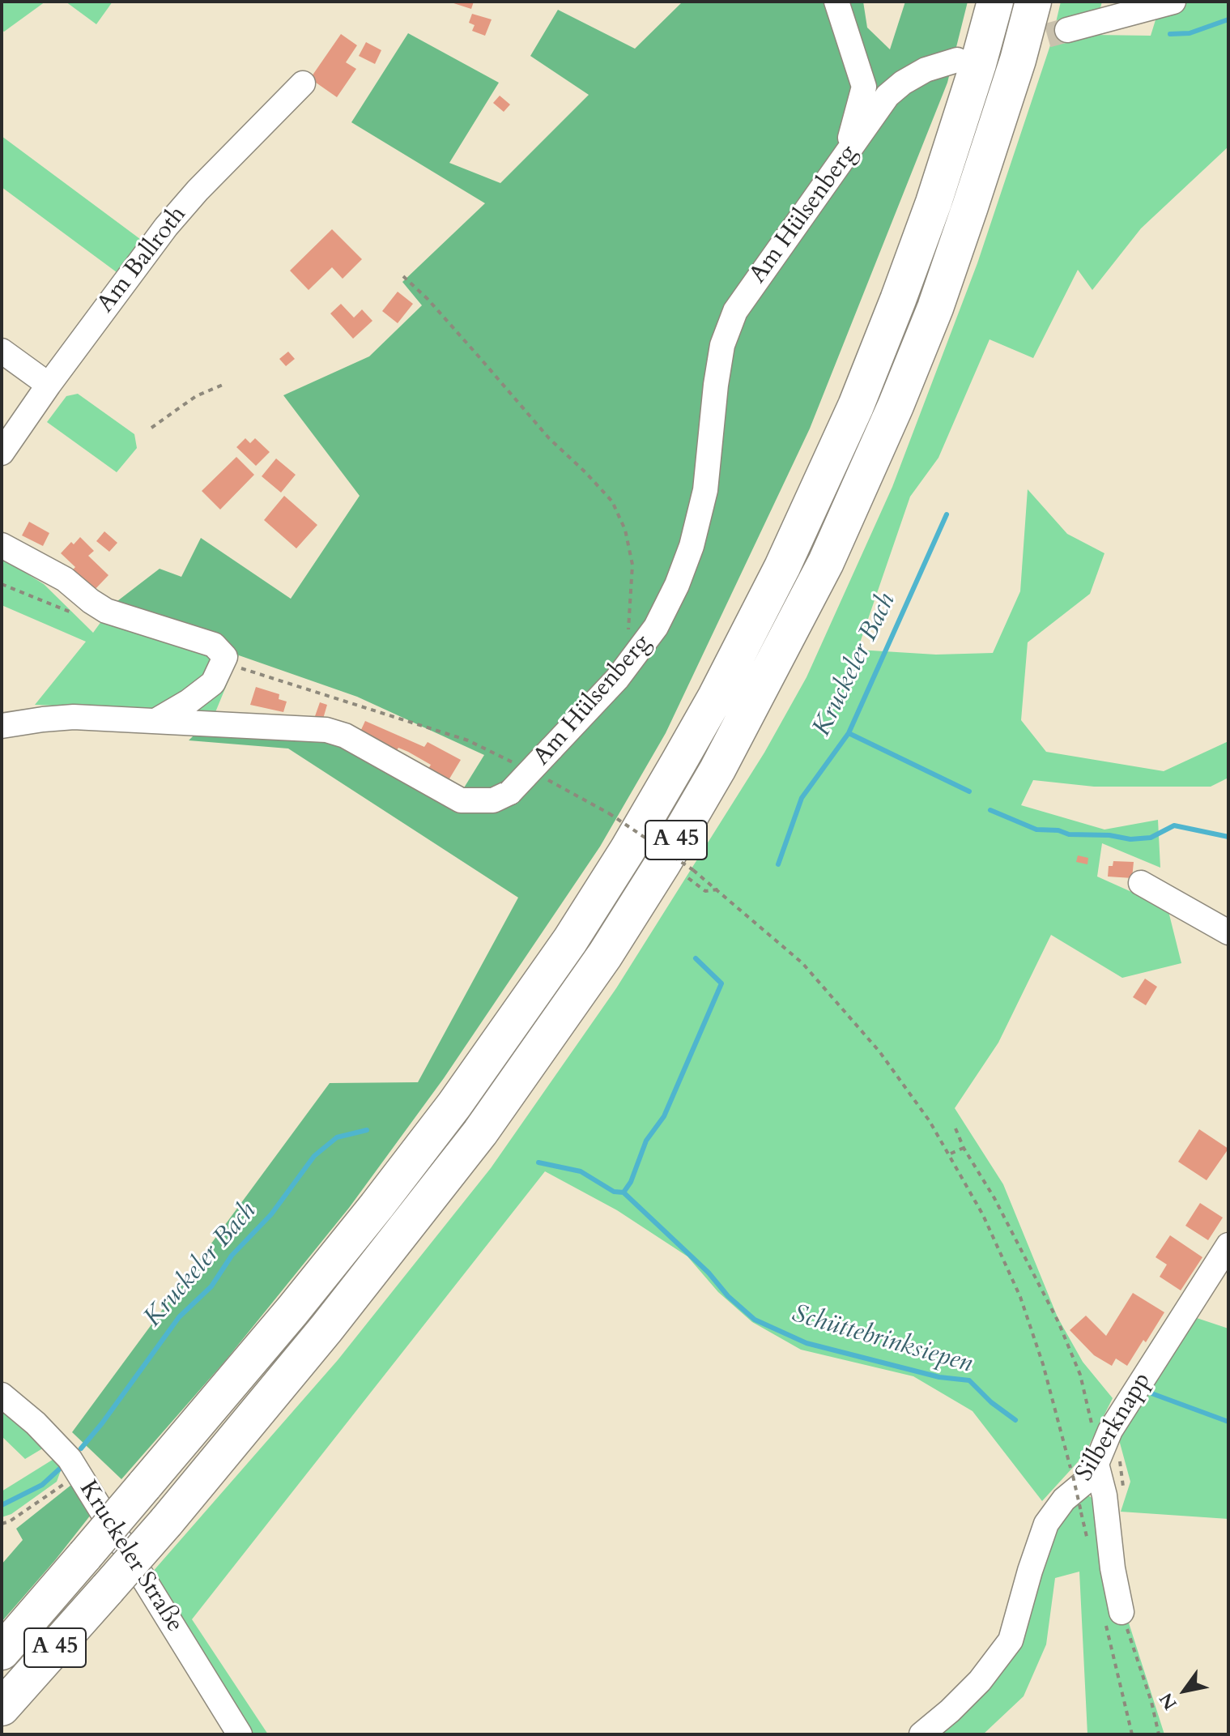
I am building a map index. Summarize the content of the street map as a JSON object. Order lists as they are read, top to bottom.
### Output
{
  "streets": {
    "highway": ["A 45"],
    "street": [
      "Am Hülsenberg",
      "Am Ballroth",
      "Silberknapp",
      "Kruckeler Straße"
    ]
  },
  "water": ["Kruckeler Bach", "Schüttebrinksiepen"],
  "north": "bottom left"
}
